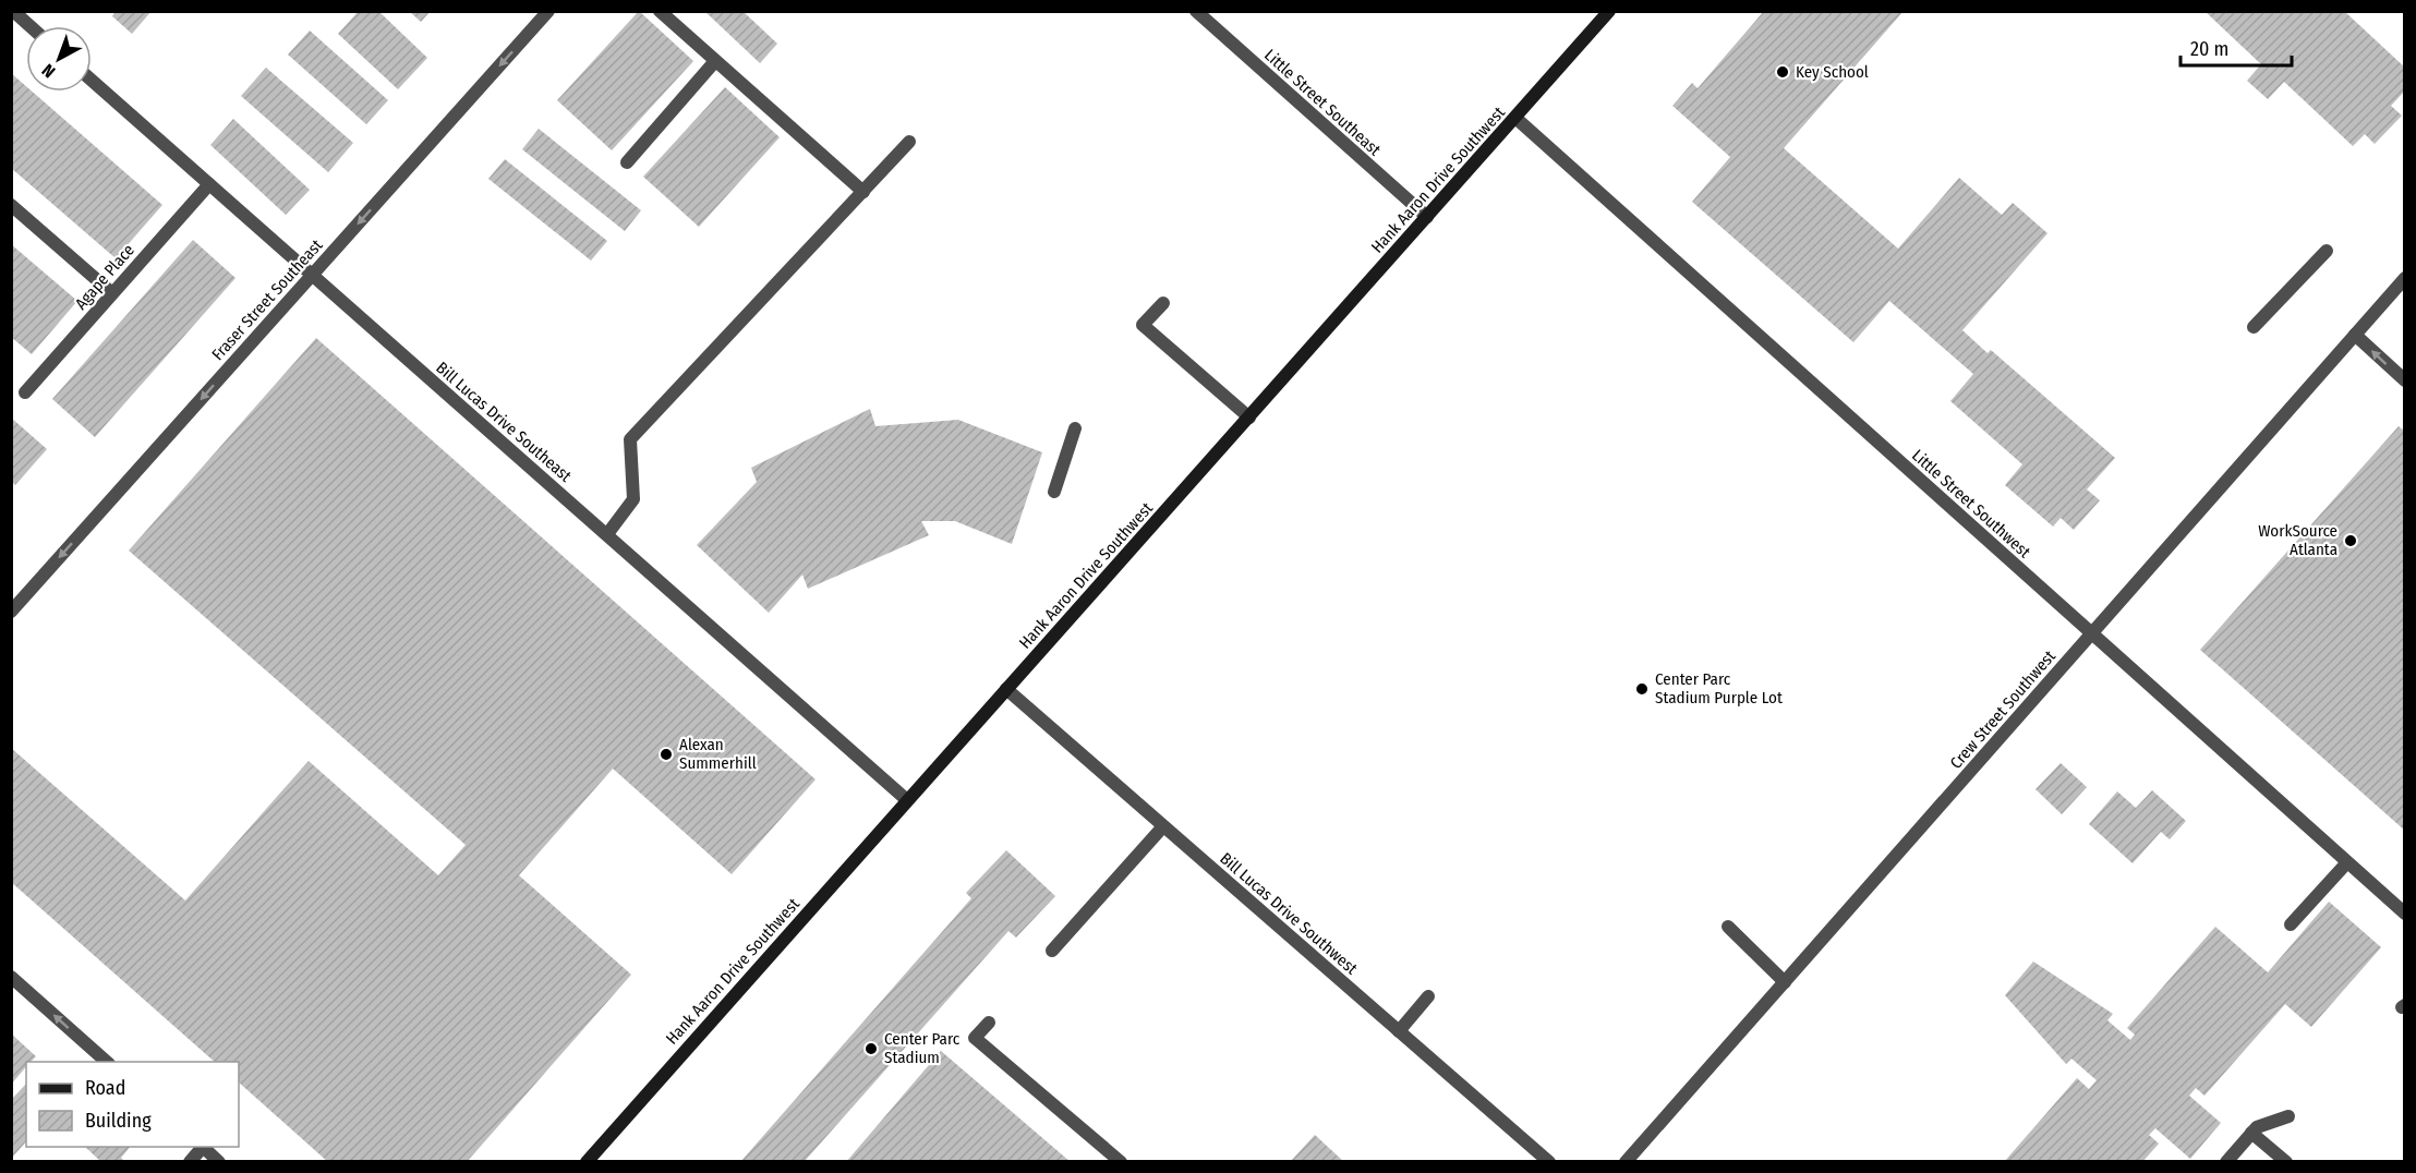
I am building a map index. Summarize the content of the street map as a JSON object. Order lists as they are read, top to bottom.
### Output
{
  "streets": {
    "main road": ["Hank Aaron Drive Southwest"],
    "street": [
      "Little Street Southeast",
      "Agape Place",
      "Fraser Street Southeast",
      "Bill Lucas Drive Southeast",
      "Little Street Southwest",
      "Crew Street Southwest",
      "Bill Lucas Drive Southwest"
    ]
  },
  "crossings": [
    ["Little Street Southeast", "Hank Aaron Drive Southwest"],
    ["Hank Aaron Drive Southwest", "Bill Lucas Drive Southeast"],
    ["Hank Aaron Drive Southwest", "Little Street Southwest"],
    ["Hank Aaron Drive Southwest", "Bill Lucas Drive Southwest"],
    ["Agape Place", "Bill Lucas Drive Southeast"],
    ["Fraser Street Southeast", "Bill Lucas Drive Southeast"],
    ["Little Street Southwest", "Crew Street Southwest"]
  ],
  "one_way": ["Fraser Street Southeast"],
  "places": [
    "Key School",
    "WorkSource Atlanta",
    "Center Parc Stadium Purple Lot",
    "Alexan Summerhill",
    "Center Parc Stadium"
  ],
  "legend": ["Road", "Building"],
  "scale_bar": "20 m",
  "north": "bottom left"
}
